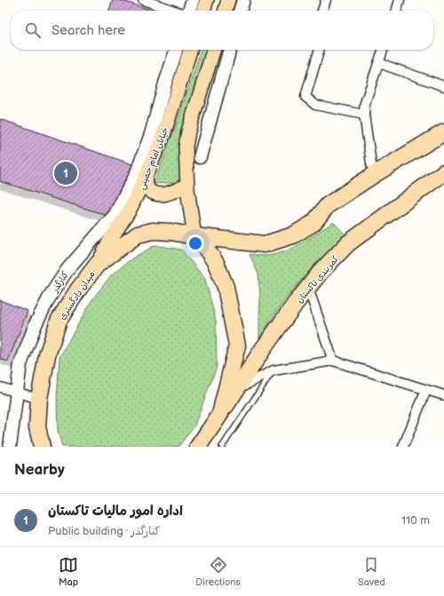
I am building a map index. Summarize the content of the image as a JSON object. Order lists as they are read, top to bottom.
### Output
{
  "streets": {
    "highway": ["کمربندی تاکستان", "میدان دادگستری"],
    "main road": ["خیابان امام خمینی"],
    "street": ["کنارگذر"]
  },
  "crossings": [
    ["خیابان امام خمینی", "میدان دادگستری"]
  ],
  "page": {
    "search": "Search here",
    "pins": "1",
    "heading": "Nearby",
    "list": [
      {
        "mark": "1",
        "name": "اداره امور مالیات تاکستان",
        "note": "Public building · کنارگذر",
        "value": "110 m"
      }
    ],
    "nav": ["Map", "Directions", "Saved"]
  }
}
